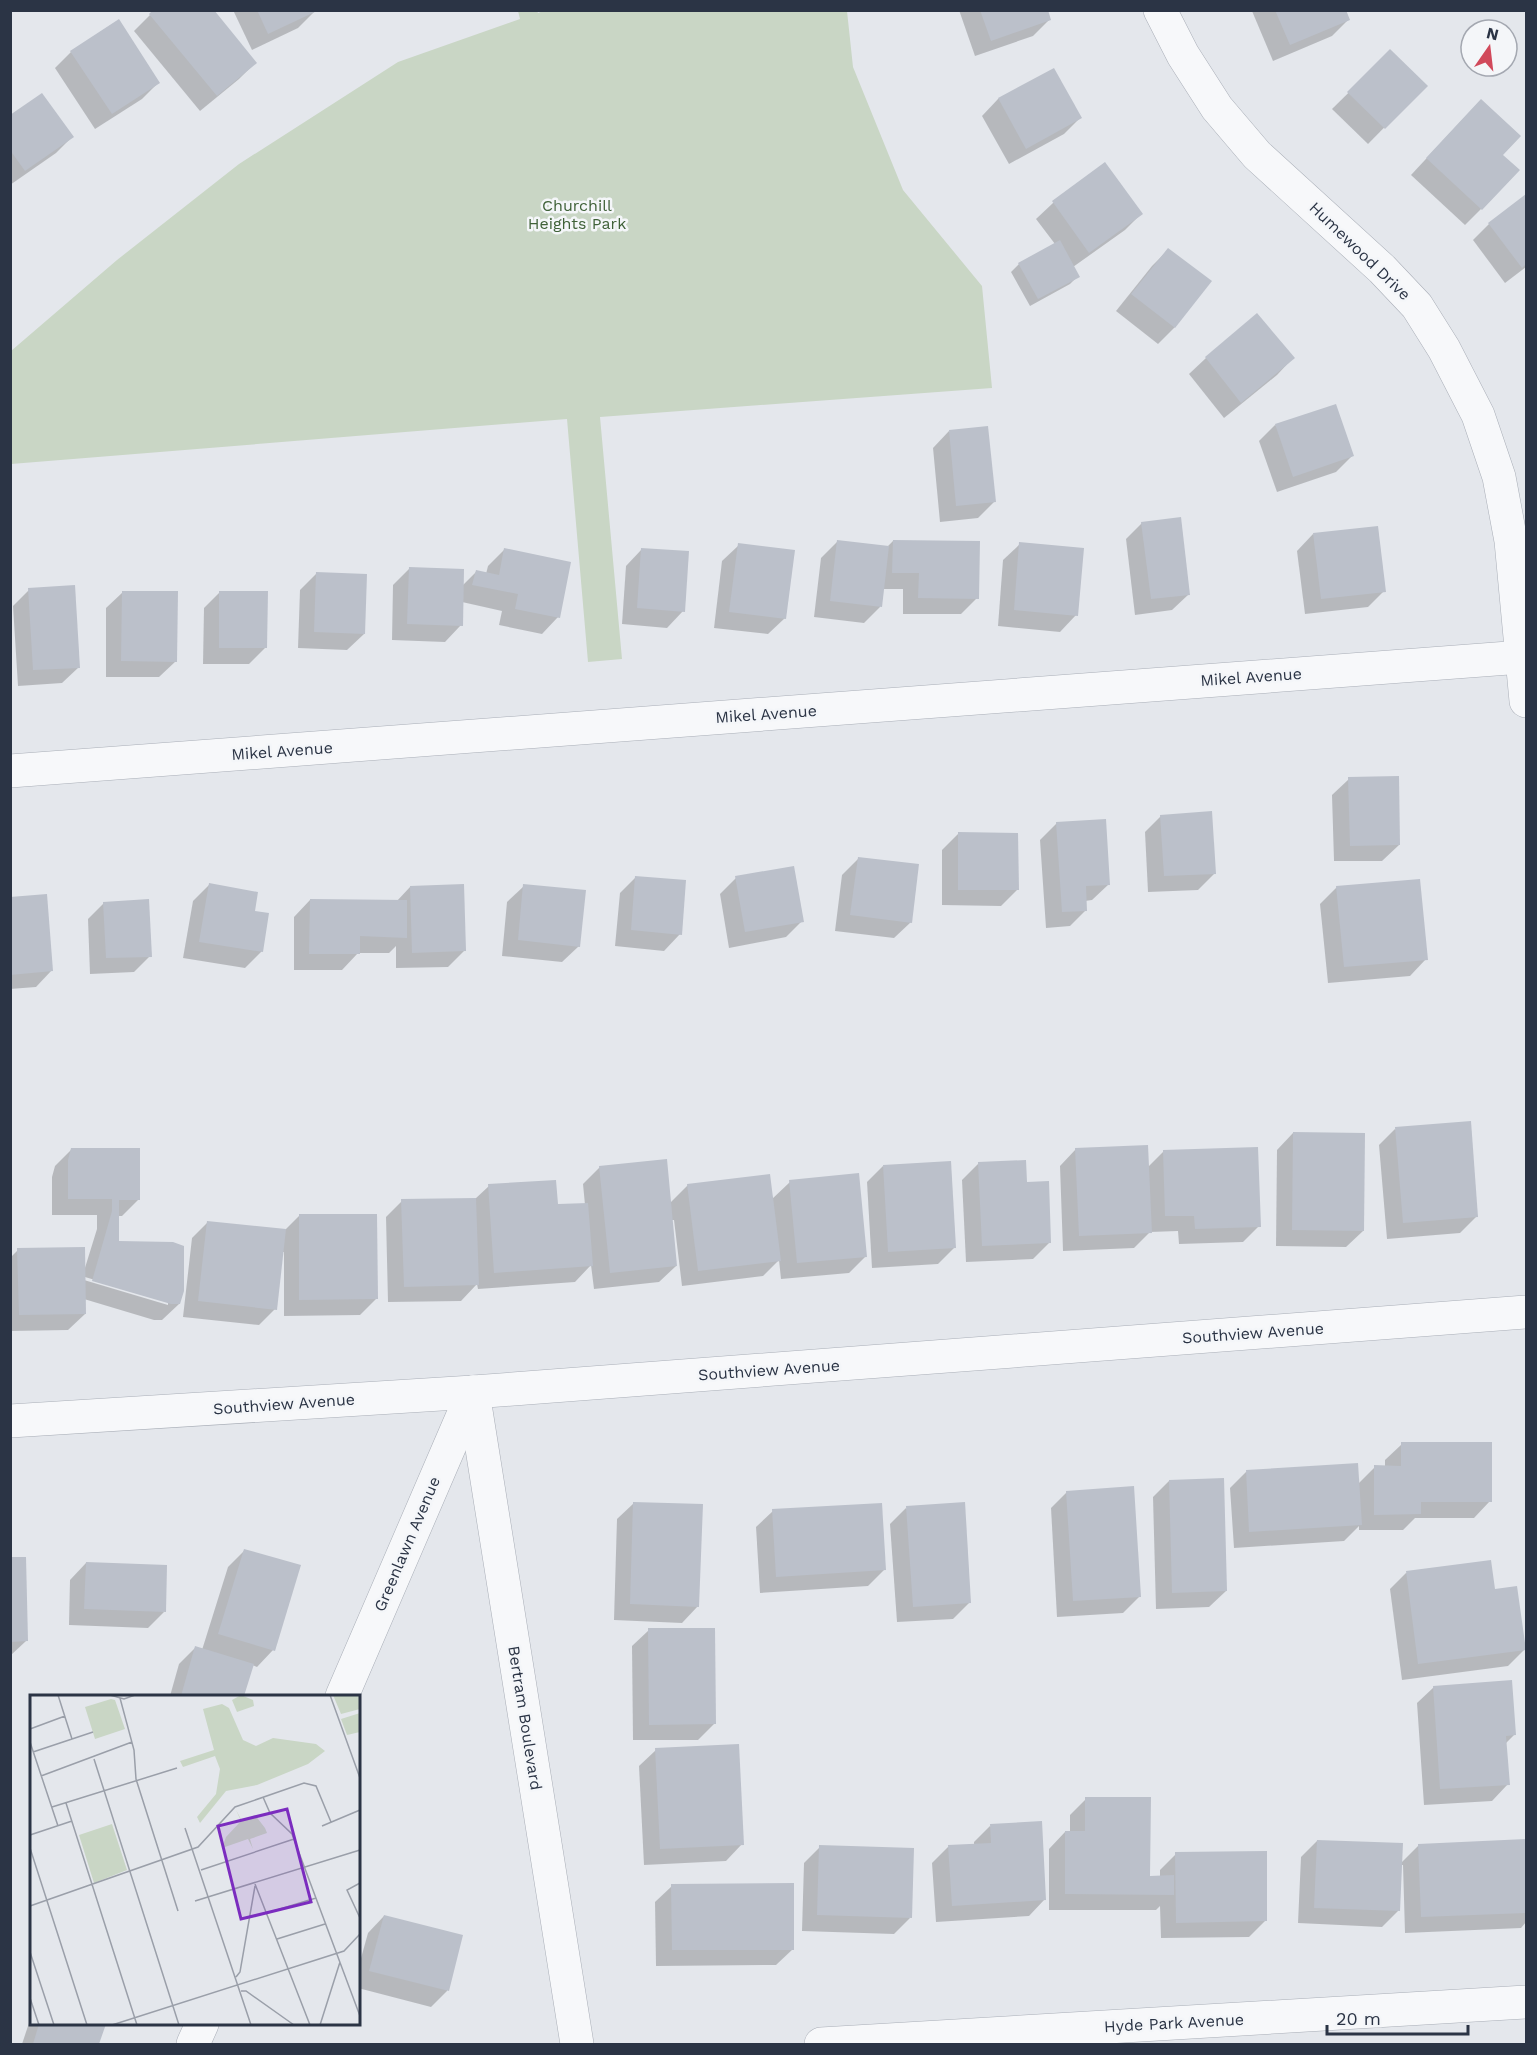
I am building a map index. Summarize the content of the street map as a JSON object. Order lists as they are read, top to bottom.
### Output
{
  "streets": {
    "street": [
      "Humewood Drive",
      "Mikel Avenue",
      "Southview Avenue",
      "Greenlawn Avenue",
      "Bertram Boulevard",
      "Hyde Park Avenue"
    ]
  },
  "crossings": [
    ["Humewood Drive", "Mikel Avenue"],
    ["Southview Avenue", "Greenlawn Avenue"],
    ["Southview Avenue", "Bertram Boulevard"],
    ["Greenlawn Avenue", "Bertram Boulevard"]
  ],
  "parks": ["Churchill Heights Park"],
  "scale_bar": "20 m",
  "north": "top"
}
